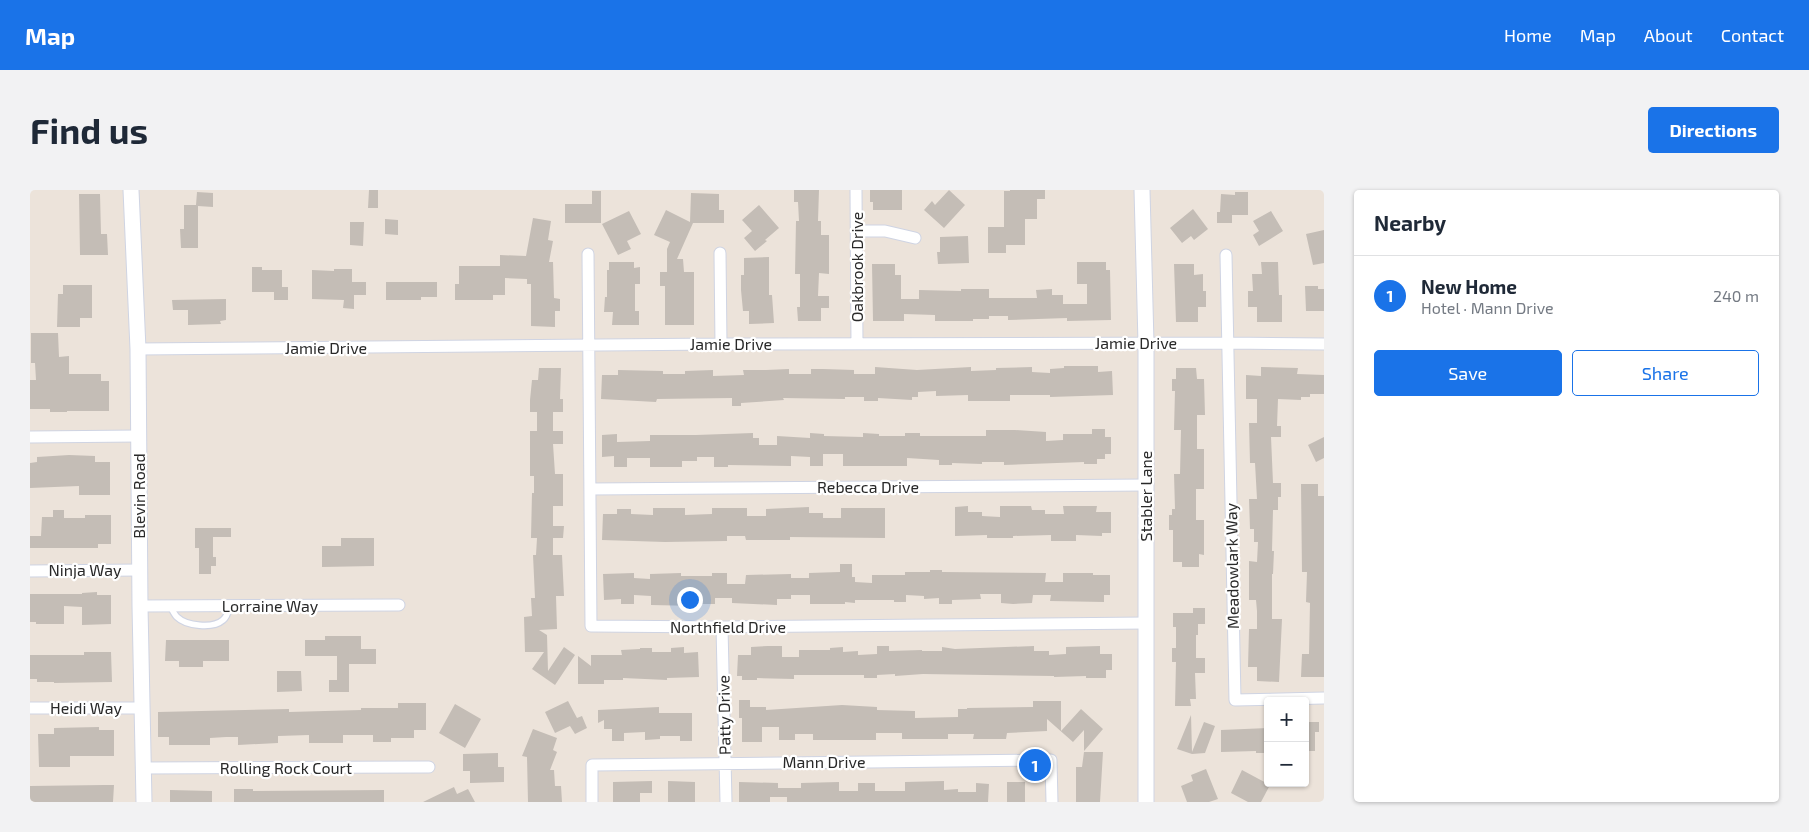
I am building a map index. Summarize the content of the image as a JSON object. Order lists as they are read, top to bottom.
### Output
{
  "streets": {
    "street": [
      "Oakbrook Drive",
      "Jamie Drive",
      "Rebecca Drive",
      "Blevin Road",
      "Stabler Lane",
      "Meadowlark Way",
      "Ninja Way",
      "Lorraine Way",
      "Northfield Drive",
      "Heidi Way",
      "Patty Drive",
      "Mann Drive",
      "Rolling Rock Court"
    ]
  },
  "crossings": [
    ["Oakbrook Drive", "Jamie Drive"],
    ["Jamie Drive", "Blevin Road"],
    ["Jamie Drive", "Stabler Lane"],
    ["Jamie Drive", "Meadowlark Way"],
    ["Jamie Drive", "Northfield Drive"],
    ["Rebecca Drive", "Stabler Lane"],
    ["Rebecca Drive", "Northfield Drive"],
    ["Blevin Road", "Ninja Way"],
    ["Blevin Road", "Lorraine Way"],
    ["Blevin Road", "Heidi Way"],
    ["Blevin Road", "Rolling Rock Court"],
    ["Stabler Lane", "Northfield Drive"],
    ["Northfield Drive", "Patty Drive"],
    ["Patty Drive", "Mann Drive"]
  ],
  "page": {
    "header": "Map",
    "nav": [
      "Home",
      "Map",
      "About",
      "Contact"
    ],
    "buttons": [
      "Directions",
      ["Save", "Share"]
    ],
    "title": "Find us",
    "heading": "Nearby",
    "list": [
      {
        "mark": "1",
        "name": "New Home",
        "note": "Hotel · Mann Drive",
        "value": "240 m"
      }
    ],
    "map_buttons": ["+", "−"],
    "pins": "1"
  }
}
